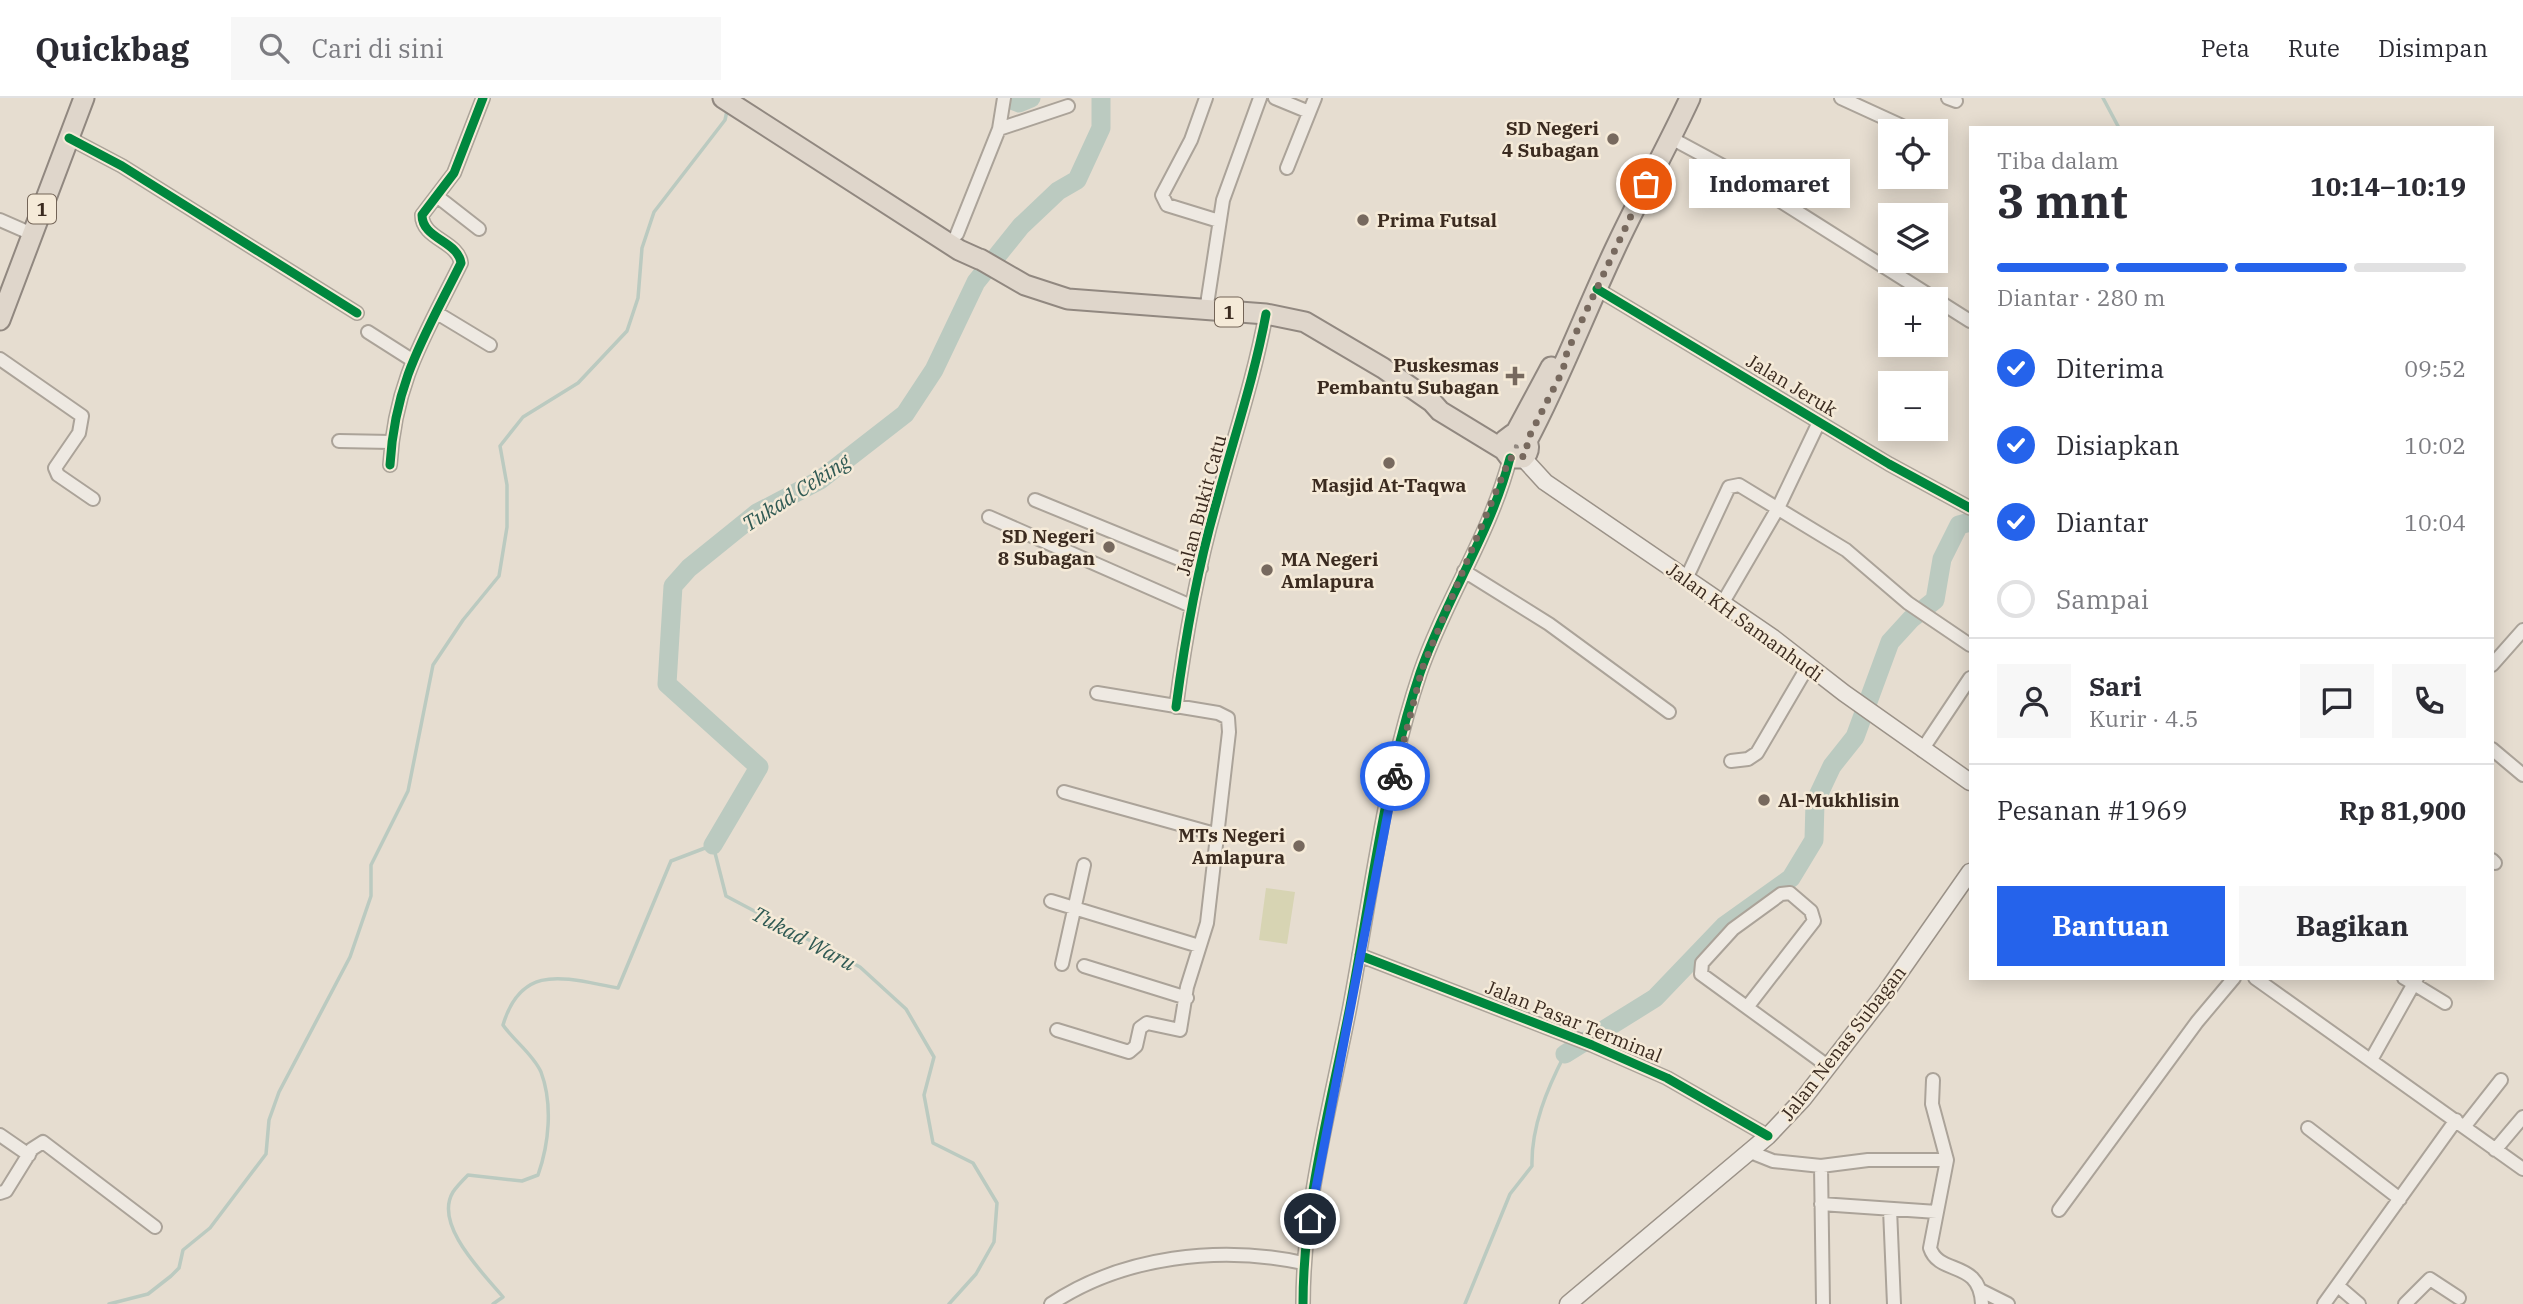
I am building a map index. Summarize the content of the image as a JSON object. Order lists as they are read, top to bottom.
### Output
{
  "streets": {
    "highway": ["1"],
    "main road": ["Jalan KH Samanhudi", "Jalan Nenas Subagan"],
    "street": ["Jalan Jeruk", "Jalan Bukit Catu", "Jalan Pasar Terminal"]
  },
  "crossings": [
    ["1", "Jalan Bukit Catu"],
    ["1", "Jalan KH Samanhudi"],
    ["Jalan Pasar Terminal", "Jalan Nenas Subagan"]
  ],
  "water": ["Tukad Ceking", "Tukad Waru"],
  "places": {
    "other": [
      "SD Negeri 4 Subagan",
      "Indomaret",
      "Prima Futsal",
      "Masjid At-Taqwa",
      "SD Negeri 8 Subagan",
      "MA Negeri Amlapura",
      "Al-Mukhlisin",
      "MTs Negeri Amlapura"
    ],
    "health": ["Puskesmas Pembantu Subagan"]
  },
  "page": {
    "header": "Quickbag",
    "search": "Cari di sini",
    "nav": ["Peta", "Rute", "Disimpan"],
    "map_buttons": ["+", "−"],
    "heading": ["3 mnt", "Tiba dalam", "10:14–10:19"],
    "panel": [
      "Sari",
      "Kurir · 4.5",
      "Pesanan #1969",
      "Rp 81,900"
    ],
    "bubble": "Indomaret",
    "bar": "Diantar · 280 m",
    "list": [
      ["Diterima", "09:52"],
      ["Disiapkan", "10:02"],
      ["Diantar", "10:04"],
      "Sampai"
    ],
    "buttons": ["Bantuan", "Bagikan"]
  }
}
